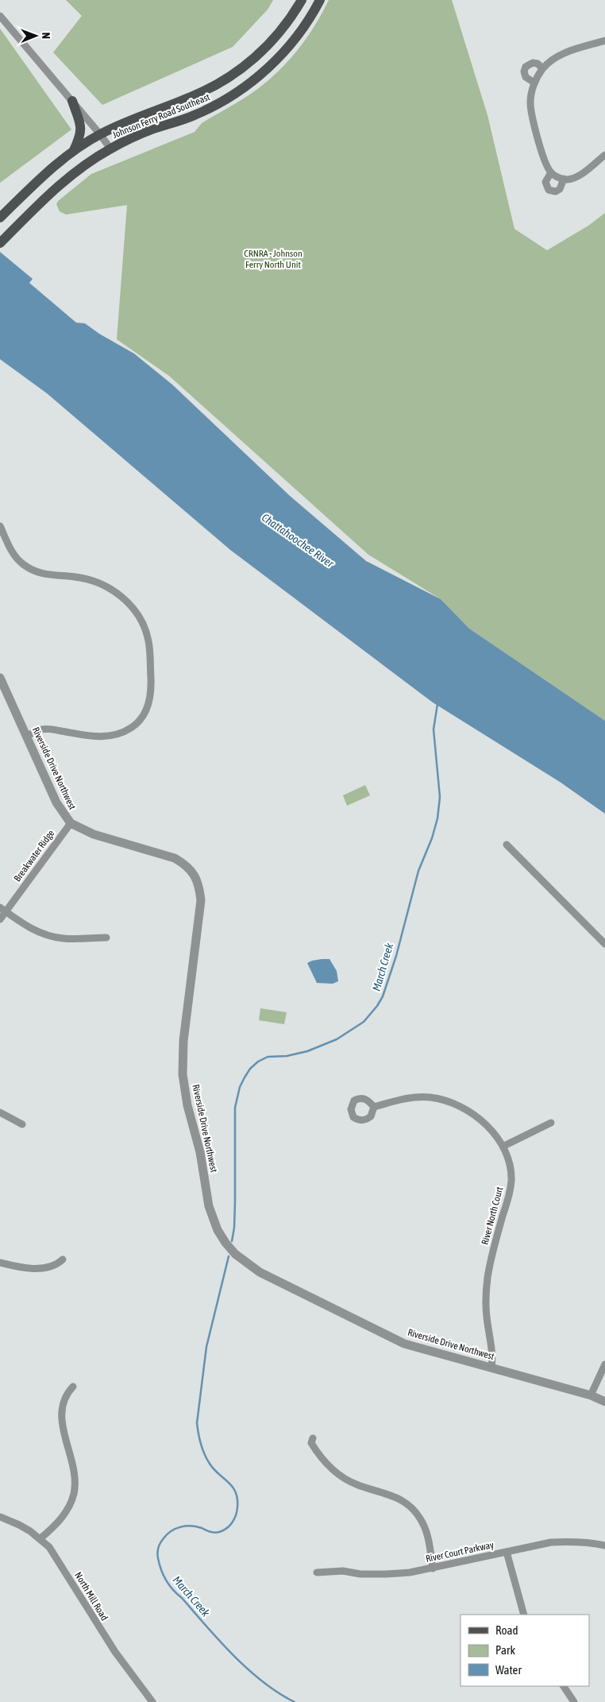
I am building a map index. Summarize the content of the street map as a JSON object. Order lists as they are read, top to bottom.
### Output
{
  "streets": {
    "main road": ["Johnson Ferry Road Southeast"],
    "street": [
      "Riverside Drive Northwest",
      "Breakwater Ridge",
      "River North Court",
      "River Court Parkway",
      "North Mill Road"
    ]
  },
  "crossings": [
    ["Riverside Drive Northwest", "Breakwater Ridge"],
    ["Riverside Drive Northwest", "River North Court"]
  ],
  "water": ["Chattahoochee River", "March Creek"],
  "parks": ["CRNRA - Johnson Ferry North Unit"],
  "legend": ["Road", "Park", "Water"],
  "north": "right"
}
